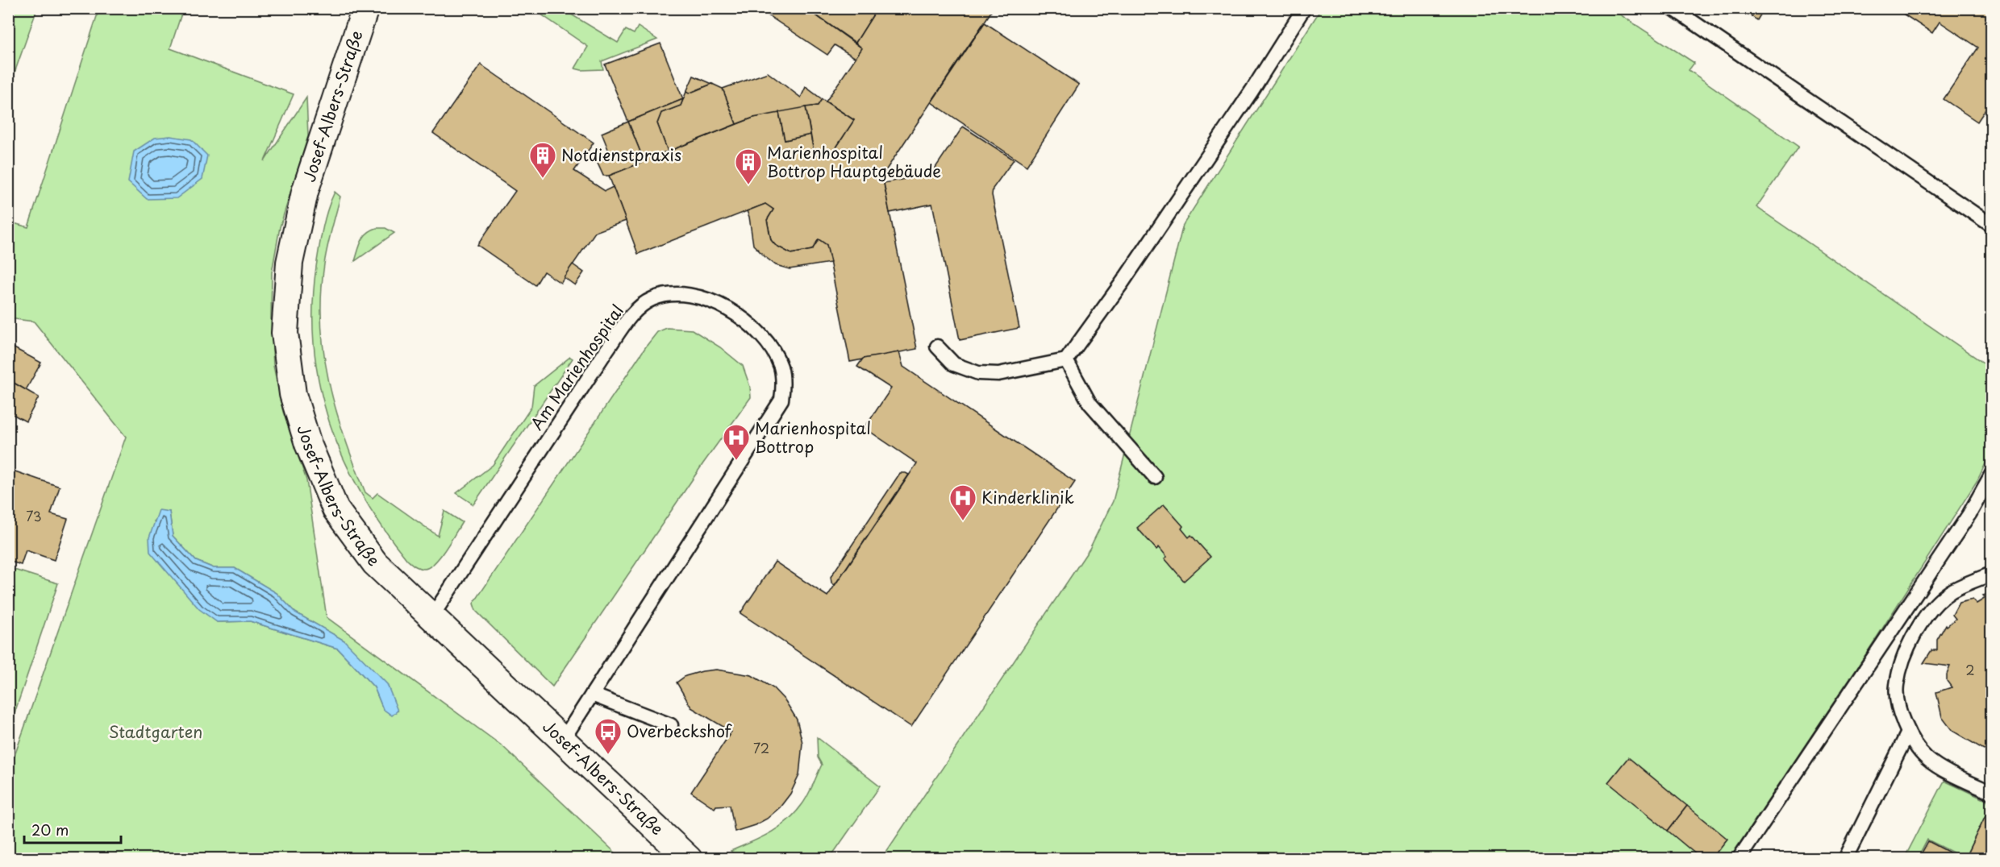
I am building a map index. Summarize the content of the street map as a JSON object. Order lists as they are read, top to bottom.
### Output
{
  "streets": {
    "street": ["Josef-Albers-Straße"],
    "lane": ["Am Marienhospital"]
  },
  "crossings": [
    ["Josef-Albers-Straße", "Am Marienhospital"]
  ],
  "parks": ["Stadtgarten"],
  "places": {
    "building": ["Notdienstpraxis", "Marienhospital Bottrop Hauptgebäude"],
    "hospital": ["Marienhospital Bottrop", "Kinderklinik"],
    "bus stop": ["Overbeckshof"]
  },
  "house_numbers": ["73", "2", "72"],
  "scale_bar": "20 m"
}
